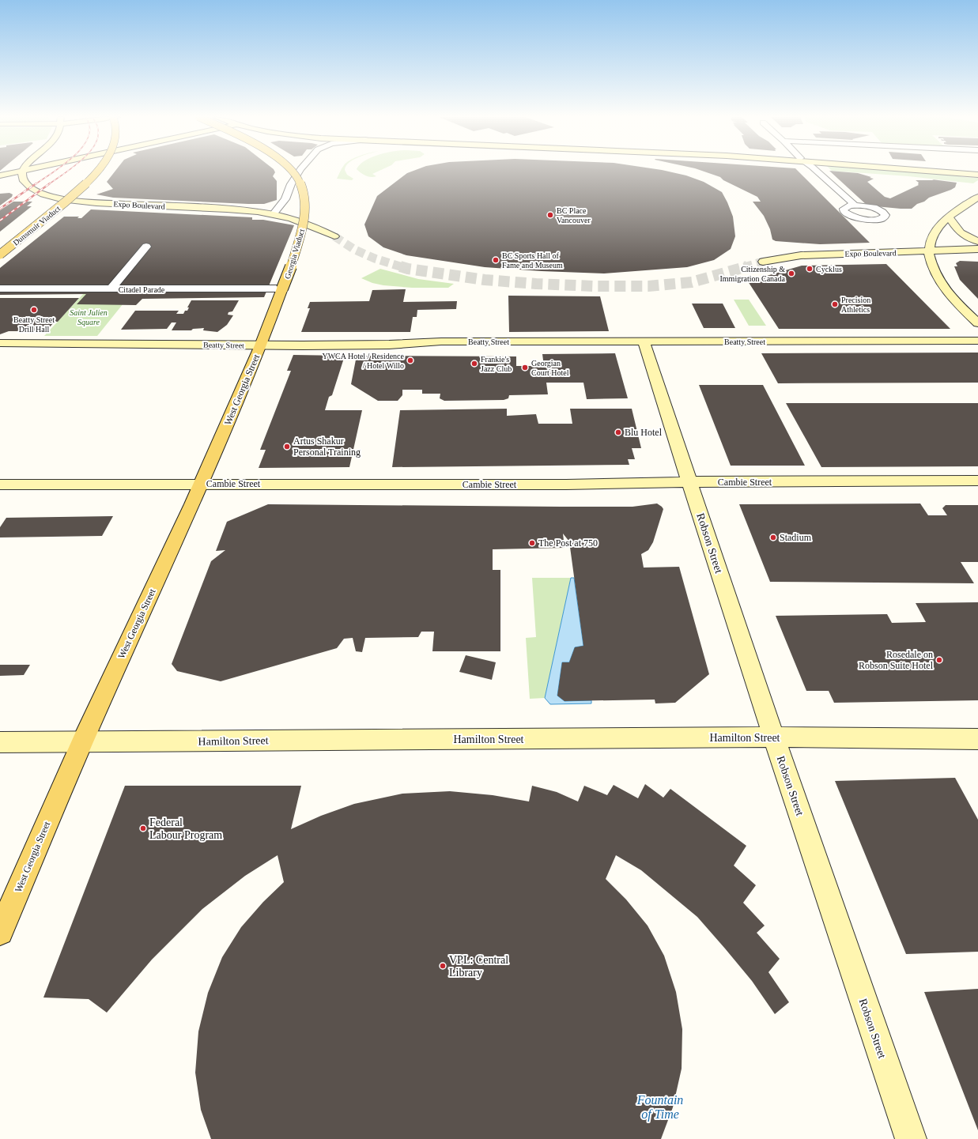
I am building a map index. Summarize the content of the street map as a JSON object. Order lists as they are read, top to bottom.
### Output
{
  "streets": {
    "main road": [
      "Expo Boulevard",
      "Dunsmuir Viaduct",
      "Georgia Viaduct",
      "Beatty Street",
      "West Georgia Street",
      "Cambie Street",
      "Robson Street",
      "Hamilton Street"
    ],
    "street": ["Citadel Parade"]
  },
  "crossings": [
    ["Georgia Viaduct", "Citadel Parade"],
    ["Georgia Viaduct", "West Georgia Street"],
    ["Beatty Street", "West Georgia Street"],
    ["Beatty Street", "Robson Street"],
    ["West Georgia Street", "Cambie Street"],
    ["West Georgia Street", "Hamilton Street"],
    ["Cambie Street", "Robson Street"],
    ["Robson Street", "Hamilton Street"]
  ],
  "water": ["Fountain of Time"],
  "parks": ["Saint Julien Square"],
  "places": [
    "BC Place Vancouver",
    "BC Sports Hall of Fame and Museum",
    "Cycklus",
    "Citizenship & Immigration Canada",
    "Precision Athletics",
    "Beatty Street Drill Hall",
    "YWCA Hotel / Residence / Hotel Willo",
    "Frankie's Jazz Club",
    "Georgian Court Hotel",
    "Blu Hotel",
    "Artus Shakur Personal Training",
    "Stadium",
    "The Post at 750",
    "Rosedale on Robson Suite Hotel",
    "Federal Labour Program",
    "VPL: Central Library"
  ]
}
